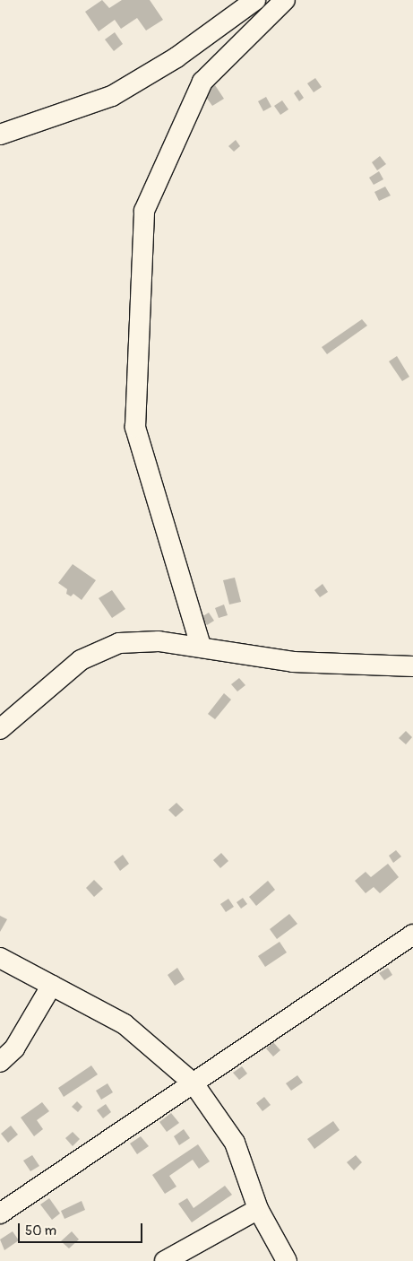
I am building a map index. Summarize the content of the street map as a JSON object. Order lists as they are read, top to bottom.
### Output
{
  "scale_bar": "50 m"
}
